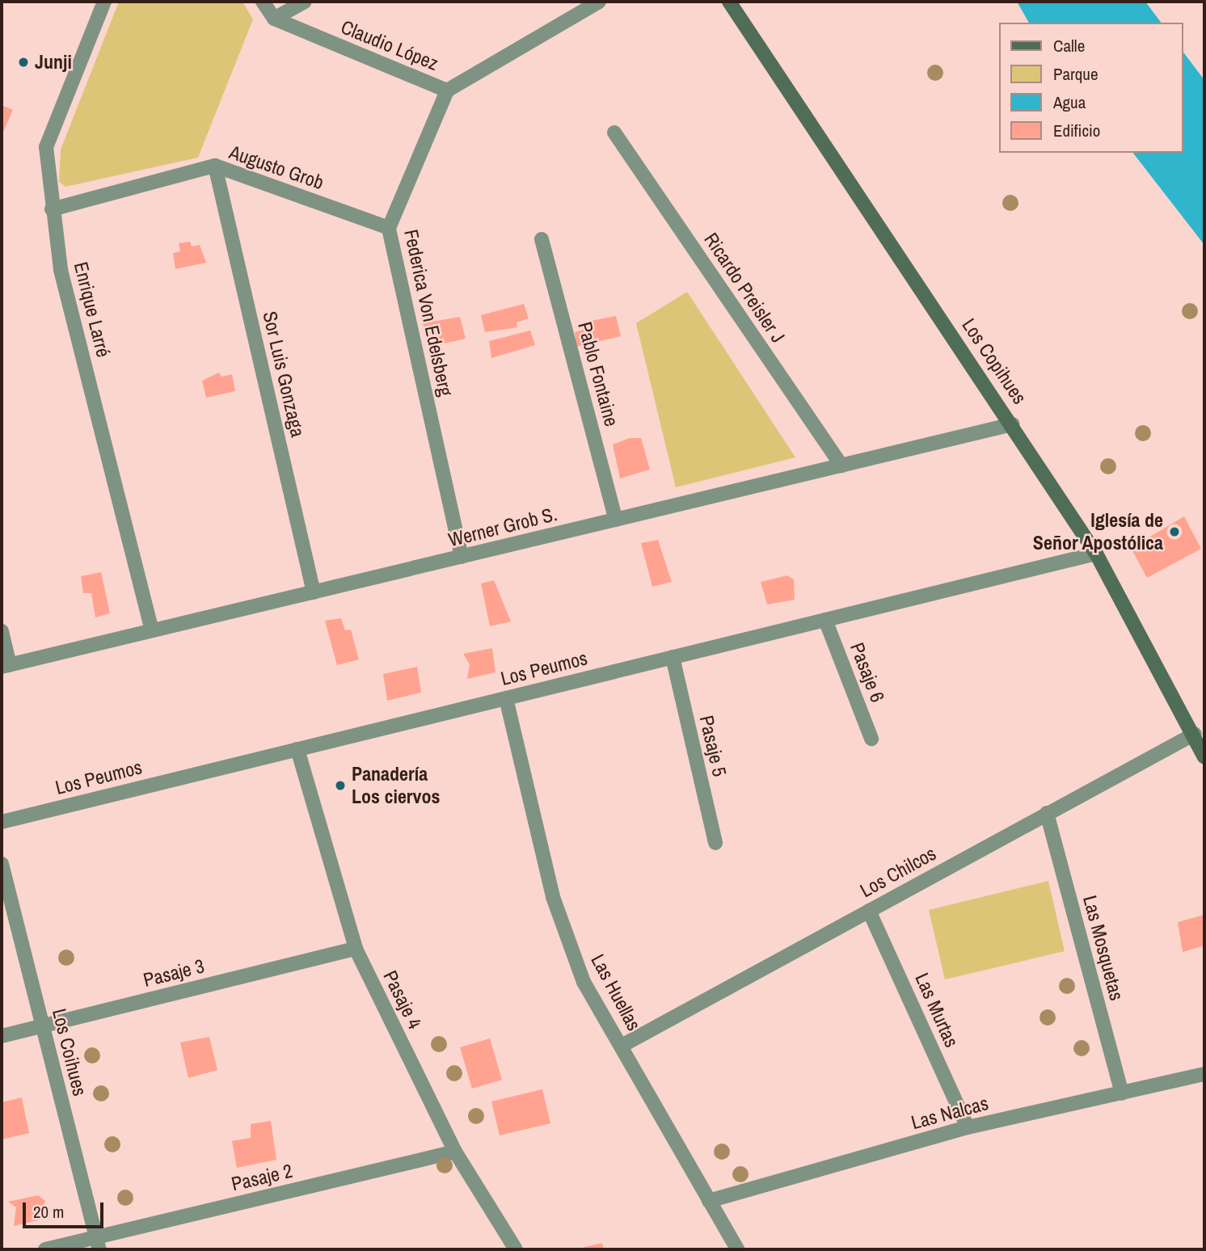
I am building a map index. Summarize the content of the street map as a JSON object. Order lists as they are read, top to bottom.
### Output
{
  "streets": {
    "main road": ["Los Copihues"],
    "street": [
      "Claudio López",
      "Augusto Grob",
      "Ricardo Preisler J",
      "Enrique Larré",
      "Federica Von Edelsberg",
      "Sor Luis Gonzaga",
      "Pablo Fontaine",
      "Werner Grob S.",
      "Los Peumos",
      "Pasaje 6",
      "Pasaje 5",
      "Los Chilcos",
      "Las Mosquetas",
      "Pasaje 3",
      "Las Huellas",
      "Pasaje 4",
      "Las Murtas",
      "Los Coihues",
      "Las Nalcas",
      "Pasaje 2"
    ]
  },
  "crossings": [
    ["Claudio López", "Federica Von Edelsberg"],
    ["Augusto Grob", "Enrique Larré"],
    ["Augusto Grob", "Federica Von Edelsberg"],
    ["Augusto Grob", "Sor Luis Gonzaga"],
    ["Ricardo Preisler J", "Werner Grob S."],
    ["Enrique Larré", "Werner Grob S."],
    ["Federica Von Edelsberg", "Werner Grob S."],
    ["Los Copihues", "Werner Grob S."],
    ["Los Copihues", "Los Peumos"],
    ["Los Copihues", "Los Chilcos"],
    ["Sor Luis Gonzaga", "Werner Grob S."],
    ["Pablo Fontaine", "Werner Grob S."],
    ["Los Peumos", "Pasaje 6"],
    ["Los Peumos", "Pasaje 5"],
    ["Los Peumos", "Las Huellas"],
    ["Los Peumos", "Pasaje 4"],
    ["Los Chilcos", "Las Mosquetas"],
    ["Los Chilcos", "Las Huellas"],
    ["Los Chilcos", "Las Murtas"],
    ["Las Mosquetas", "Las Nalcas"],
    ["Pasaje 3", "Pasaje 4"],
    ["Pasaje 3", "Los Coihues"],
    ["Las Huellas", "Las Nalcas"],
    ["Pasaje 4", "Pasaje 2"],
    ["Las Murtas", "Las Nalcas"],
    ["Los Coihues", "Pasaje 2"]
  ],
  "places": ["Junji", "Iglesía de Señor Apostólica", "Panadería Los ciervos"],
  "legend": [
    "Calle",
    "Parque",
    "Agua",
    "Edificio"
  ],
  "scale_bar": "20 m"
}
